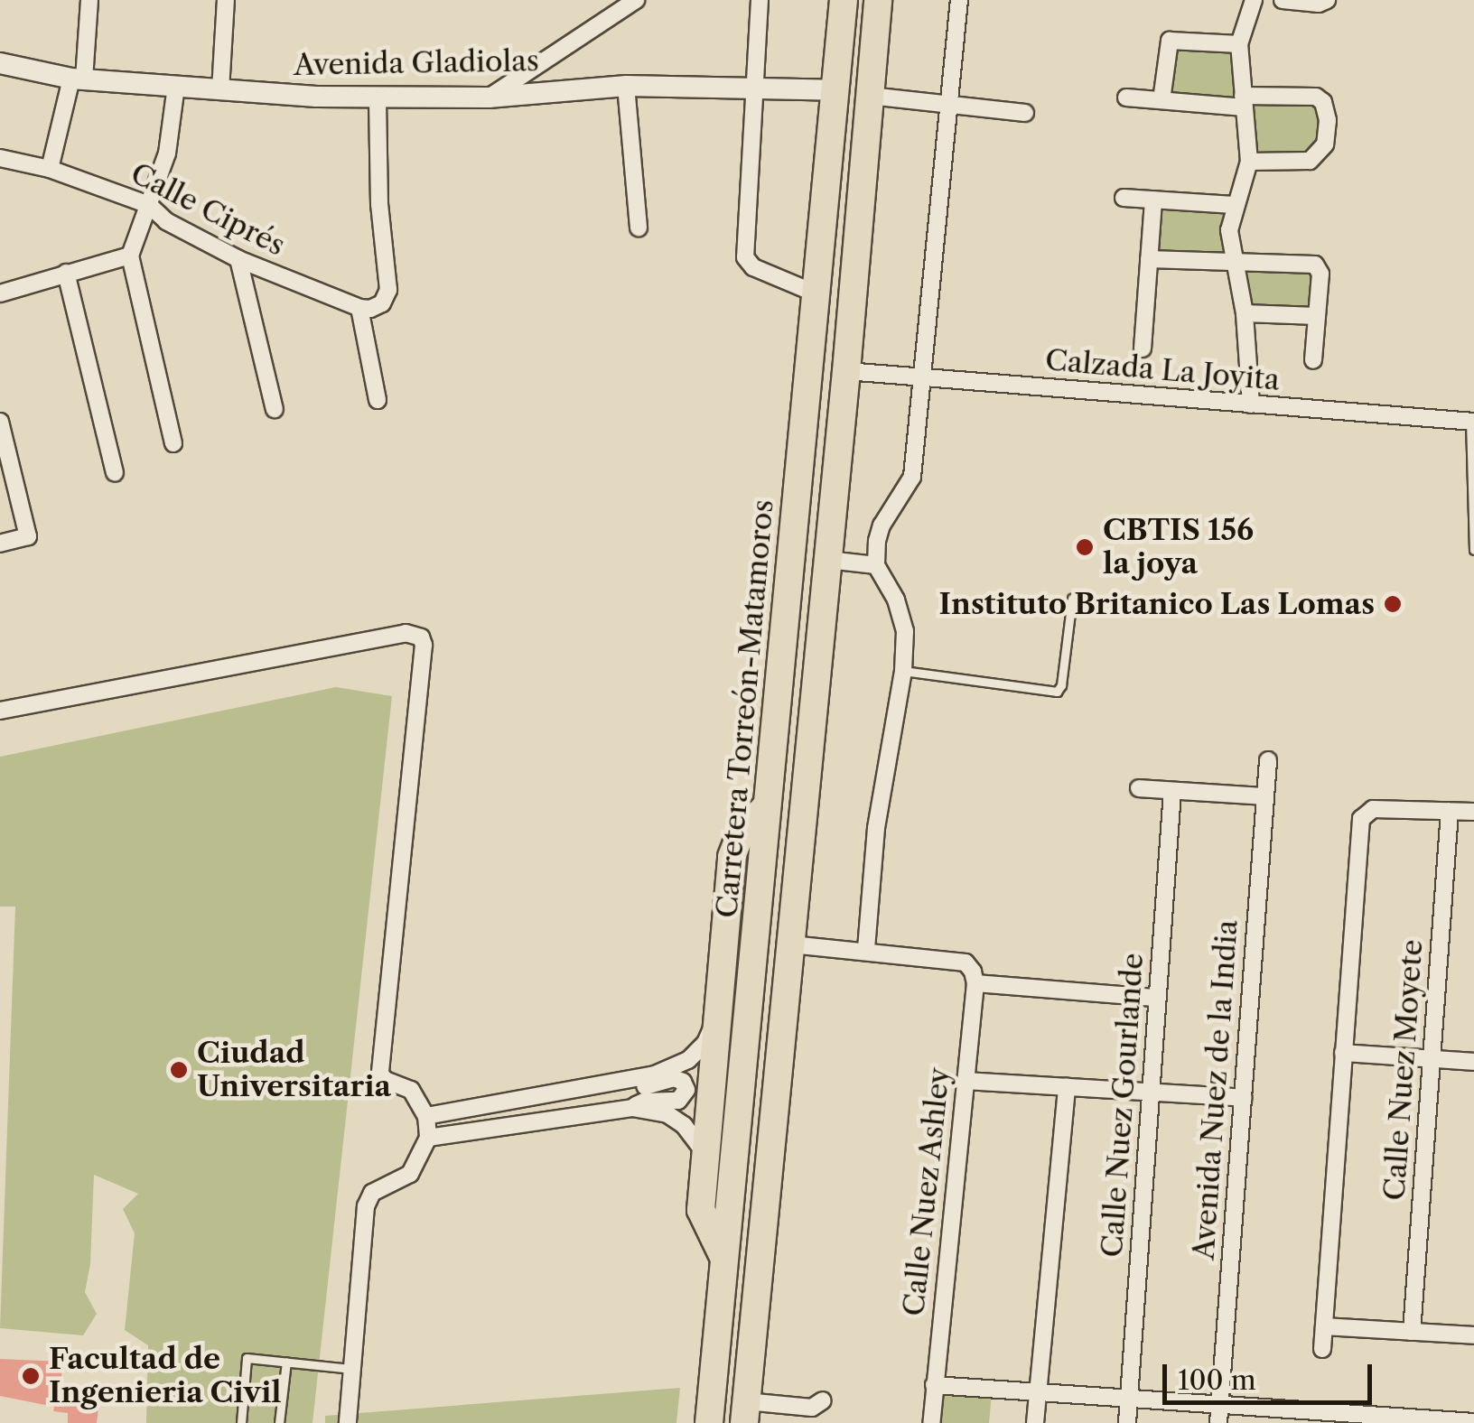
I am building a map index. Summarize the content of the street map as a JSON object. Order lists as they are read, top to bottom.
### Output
{
  "streets": {
    "highway": ["Carretera Torreón-Matamoros"],
    "street": [
      "Avenida Gladiolas",
      "Calle Ciprés",
      "Calzada La Joyita",
      "Calle Nuez Moyete",
      "Avenida Nuez de la India",
      "Calle Nuez Gourlande",
      "Calle Nuez Ashley"
    ]
  },
  "crossings": [
    ["Avenida Gladiolas", "Carretera Torreón-Matamoros"]
  ],
  "places": [
    "CBTIS 156 la joya",
    "Instituto Britanico Las Lomas",
    "Ciudad Universitaria",
    "Facultad de Ingenieria Civil"
  ],
  "scale_bar": "100 m"
}
